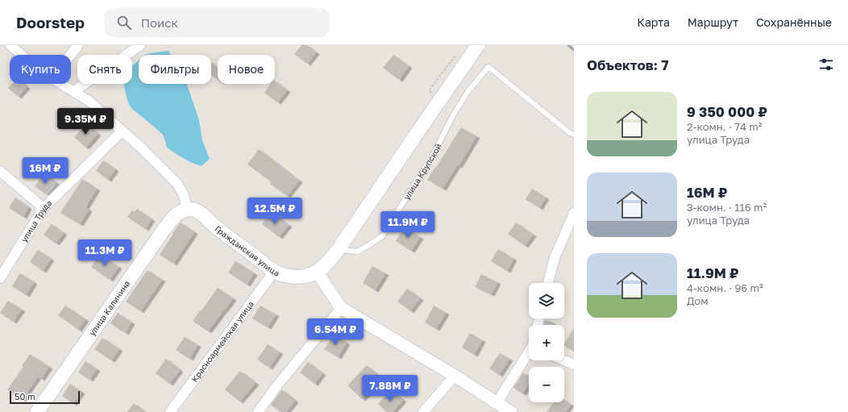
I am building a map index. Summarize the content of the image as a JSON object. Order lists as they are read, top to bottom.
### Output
{
  "streets": {
    "main road": ["Гражданская улица", "улица Калинина"],
    "street": ["улица Труда", "Красноармейская улица"],
    "lane": ["улица Крупской"]
  },
  "crossings": [
    ["Гражданская улица", "улица Калинина"],
    ["Гражданская улица", "Красноармейская улица"]
  ],
  "scale_bar": "50 m",
  "page": {
    "header": "Doorstep",
    "search": "Поиск",
    "nav": ["Карта", "Маршрут", "Сохранённые"],
    "heading": "Объектов: 7",
    "chip": [
      "Купить",
      "Снять",
      "Фильтры",
      "Новое"
    ],
    "list": [
      {
        "name": "9 350 000 ₽",
        "note": "2-комн. · 74 m² · улица Труда"
      },
      {
        "name": "16M ₽",
        "note": "3-комн. · 116 m² · улица Труда"
      },
      {
        "name": "11.9M ₽",
        "note": "4-комн. · 96 m² · Дом"
      }
    ],
    "price": [
      "9.35M ₽",
      "16M ₽",
      "12.5M ₽",
      "11.9M ₽",
      "11.3M ₽",
      "6.54M ₽",
      "7.88M ₽"
    ],
    "map_buttons": ["+", "−"],
    "scale": "50 m"
  }
}
